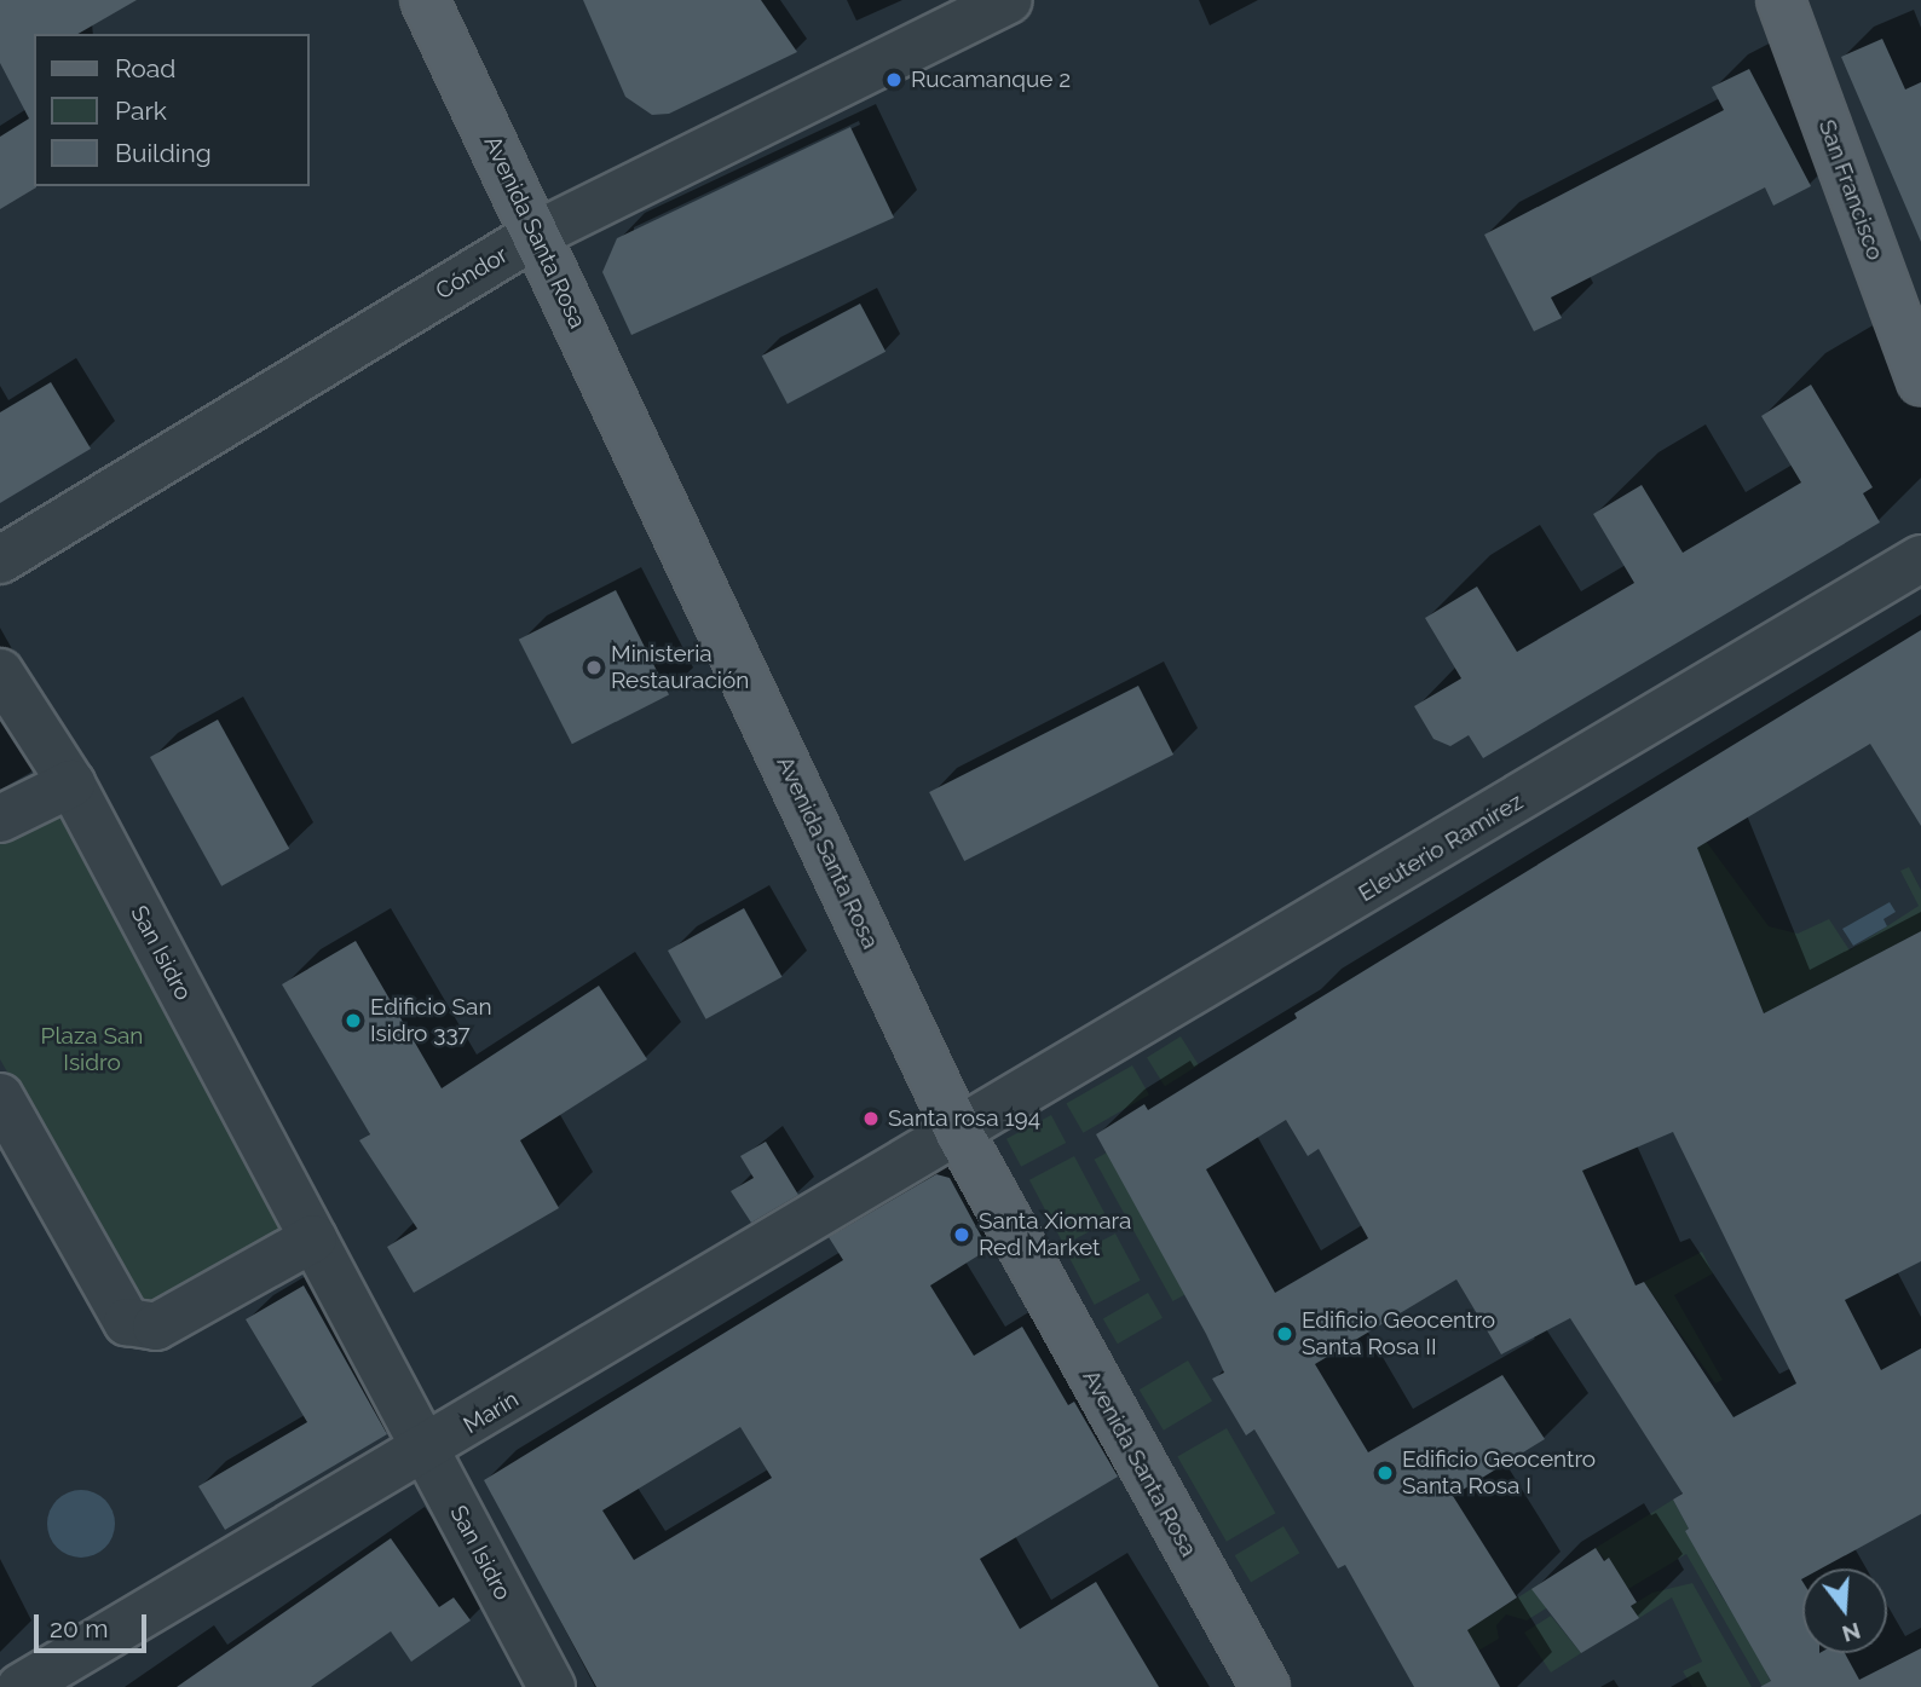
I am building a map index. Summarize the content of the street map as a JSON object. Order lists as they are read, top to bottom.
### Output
{
  "streets": {
    "main road": ["San Francisco", "Avenida Santa Rosa"],
    "street": [
      "Cóndor",
      "Eleuterio Ramírez",
      "San Isidro",
      "Marín"
    ]
  },
  "crossings": [
    ["Avenida Santa Rosa", "Cóndor"],
    ["Avenida Santa Rosa", "Eleuterio Ramírez"],
    ["Avenida Santa Rosa", "Marín"],
    ["Eleuterio Ramírez", "Marín"],
    ["San Isidro", "Marín"]
  ],
  "parks": ["Plaza San Isidro"],
  "places": [
    "Rucamanque 2",
    "Ministeria Restauración",
    "Edificio San Isidro 337",
    "Santa rosa 194",
    "Santa Xiomara Red Market",
    "Edificio Geocentro Santa Rosa II",
    "Edificio Geocentro Santa Rosa I"
  ],
  "legend": ["Road", "Park", "Building"],
  "scale_bar": "20 m",
  "north": "bottom"
}
